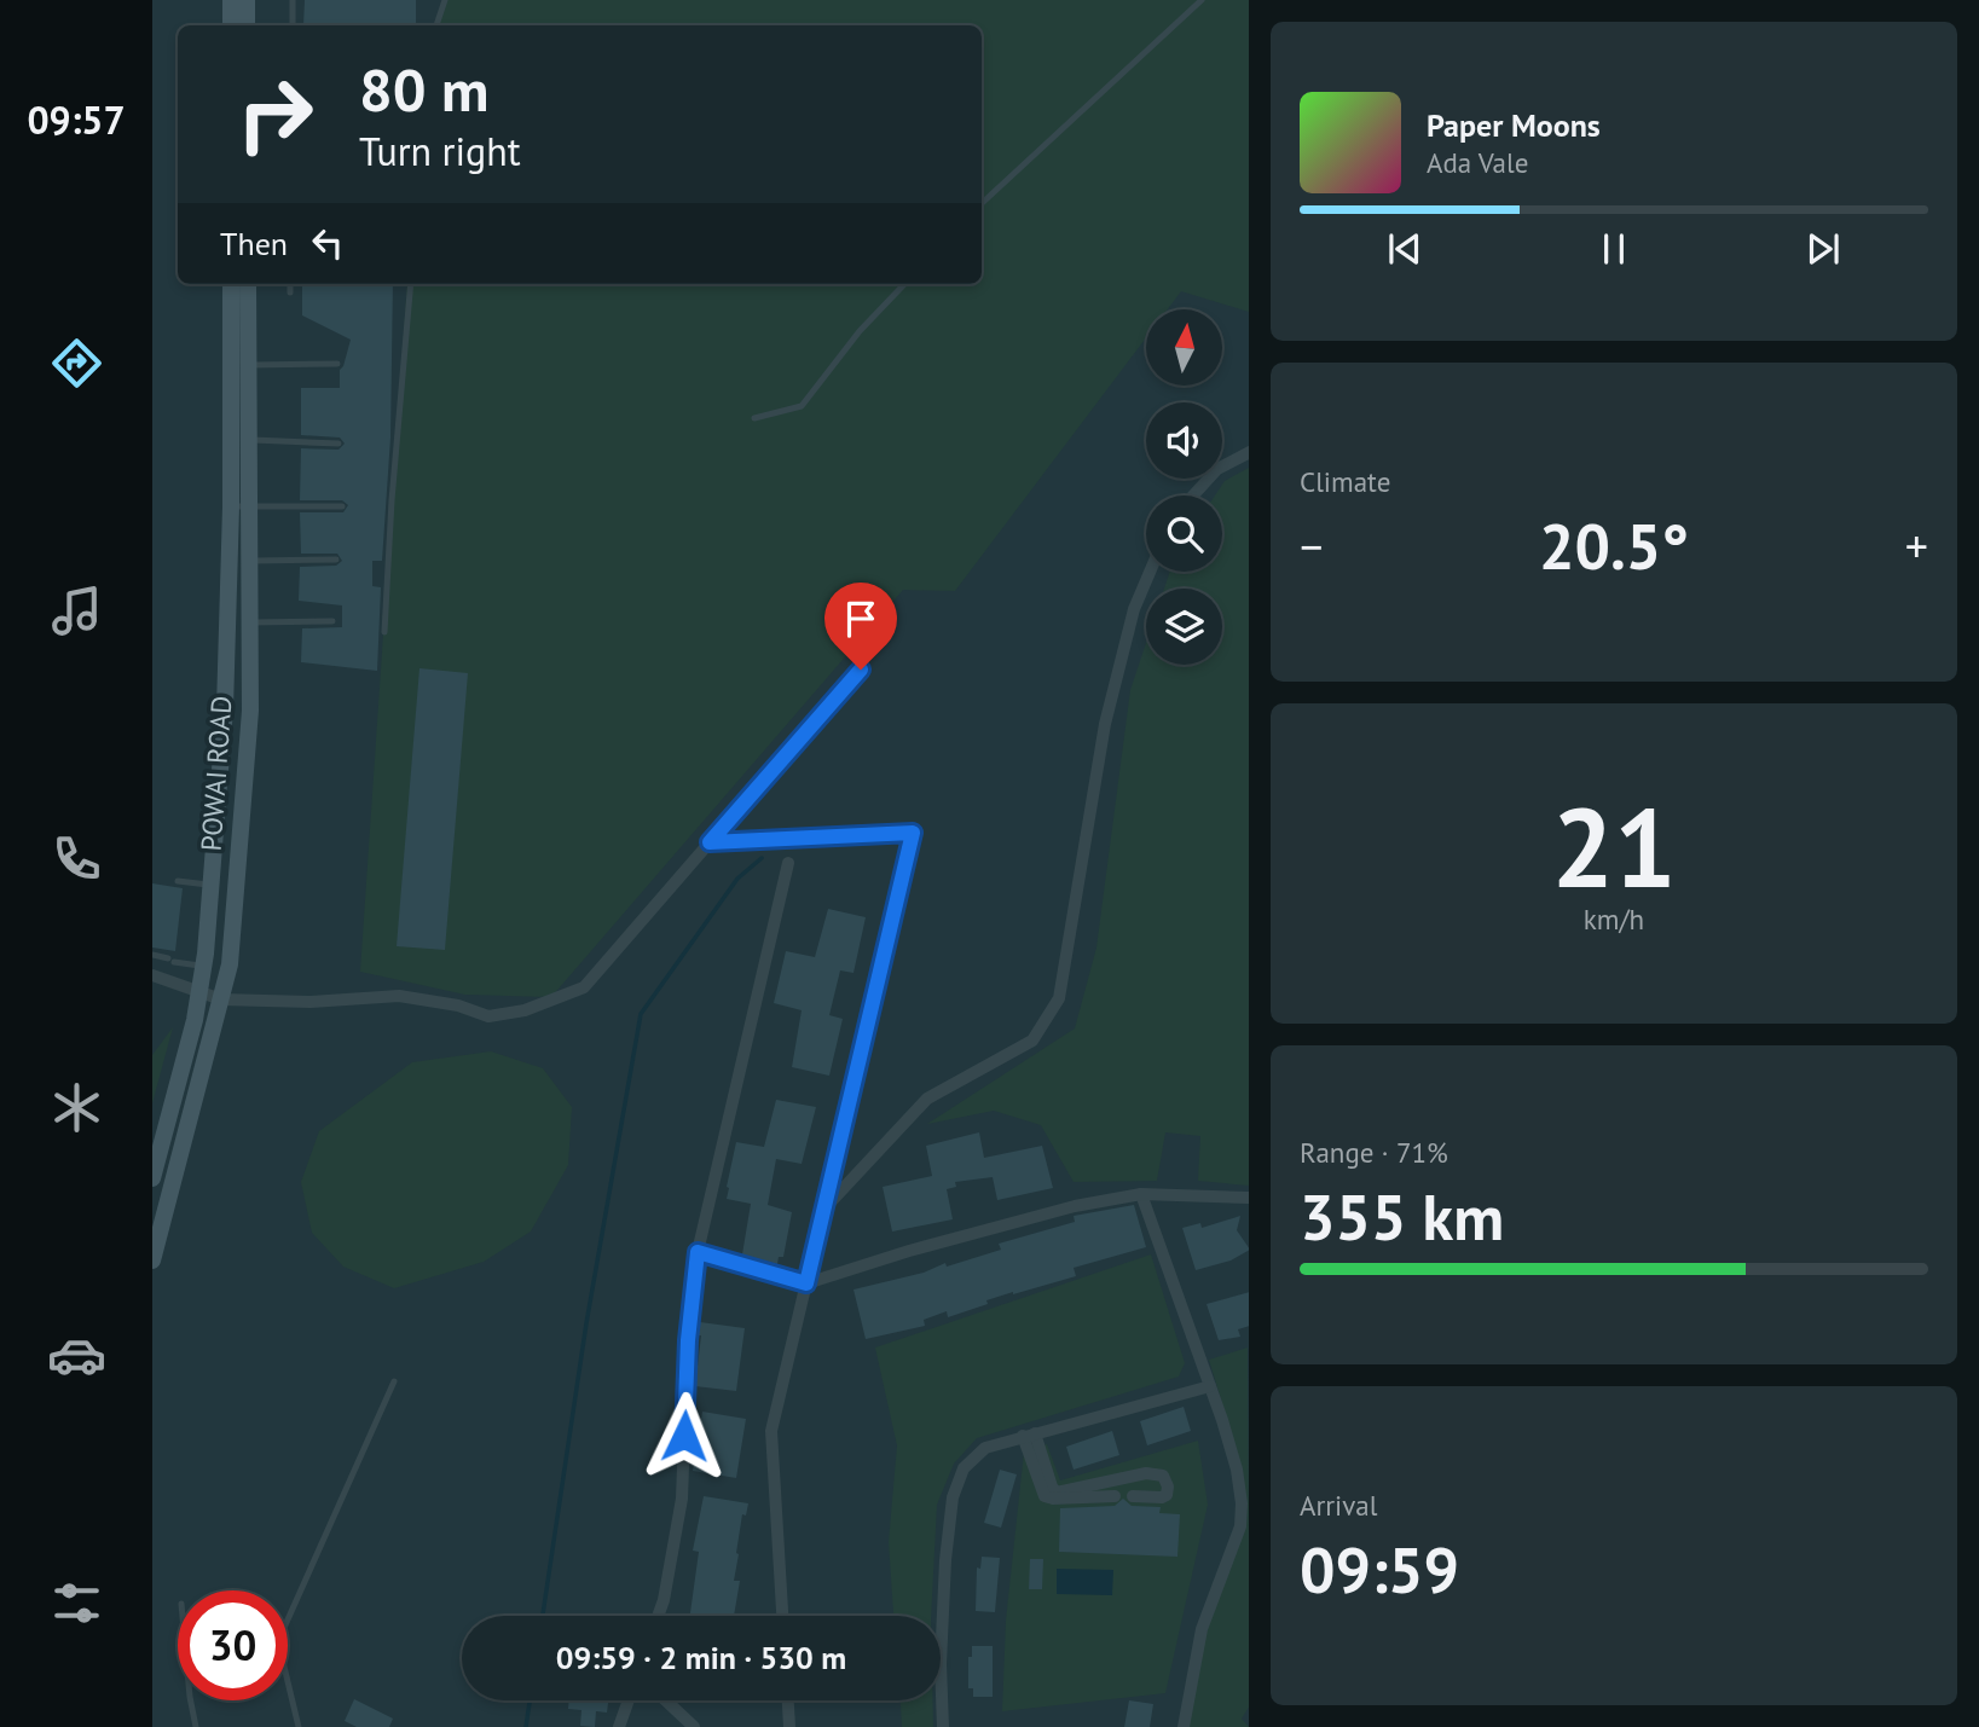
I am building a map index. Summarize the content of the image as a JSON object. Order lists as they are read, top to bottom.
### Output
{
  "streets": {
    "main road": ["POWAI ROAD"]
  },
  "north": "top",
  "page": {
    "tabs": "09:57",
    "turn": ["80 m", "Turn right"],
    "song": ["Paper Moons", "Ada Vale"],
    "then": "Then",
    "tile": [
      "Climate",
      ["21", "km/h"],
      ["Range · 71%", "355 km"],
      ["Arrival", "09:59"]
    ],
    "heat": ["−", "20.5°", "+"],
    "limit": "30",
    "trip": "09:59 · 2 min · 530 m"
  }
}
